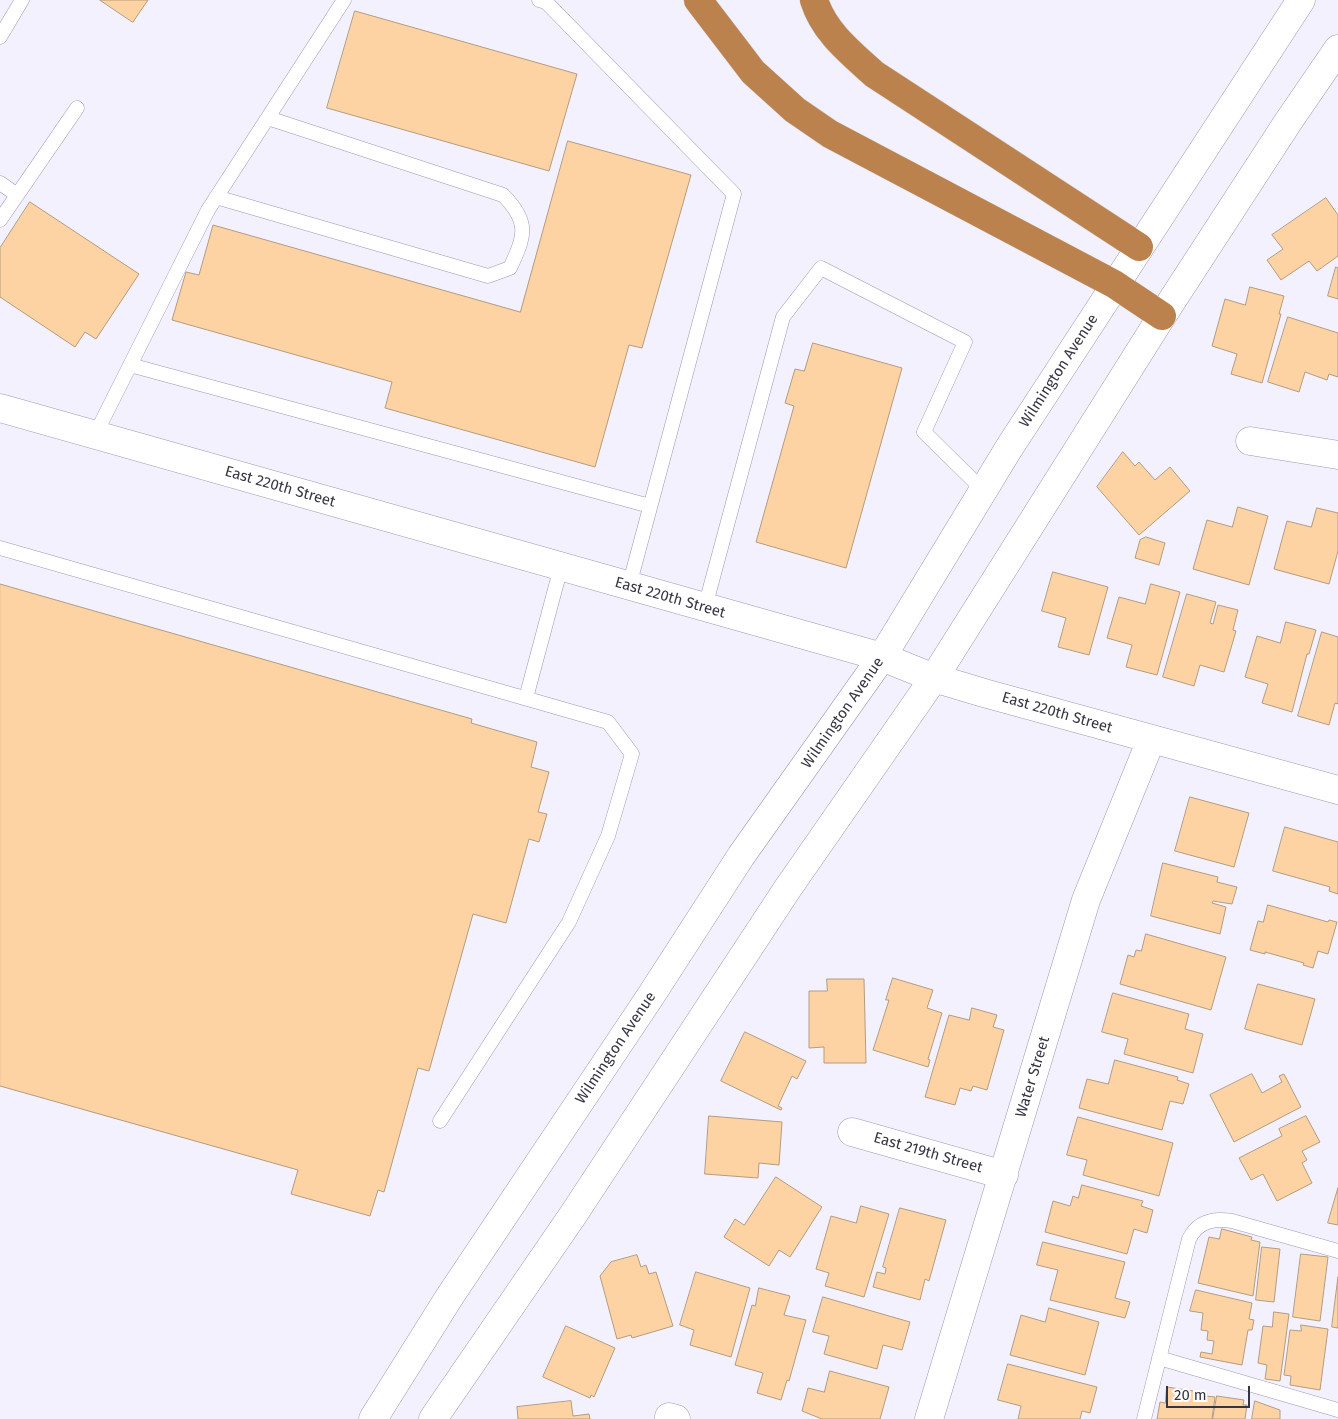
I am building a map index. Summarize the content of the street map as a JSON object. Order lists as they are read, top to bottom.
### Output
{
  "streets": {
    "main road": [
      "Wilmington Avenue",
      "East 220th Street",
      "Water Street",
      "East 219th Street"
    ]
  },
  "crossings": [
    ["Wilmington Avenue", "East 220th Street"],
    ["East 220th Street", "Water Street"],
    ["Water Street", "East 219th Street"]
  ],
  "scale_bar": "20 m"
}
